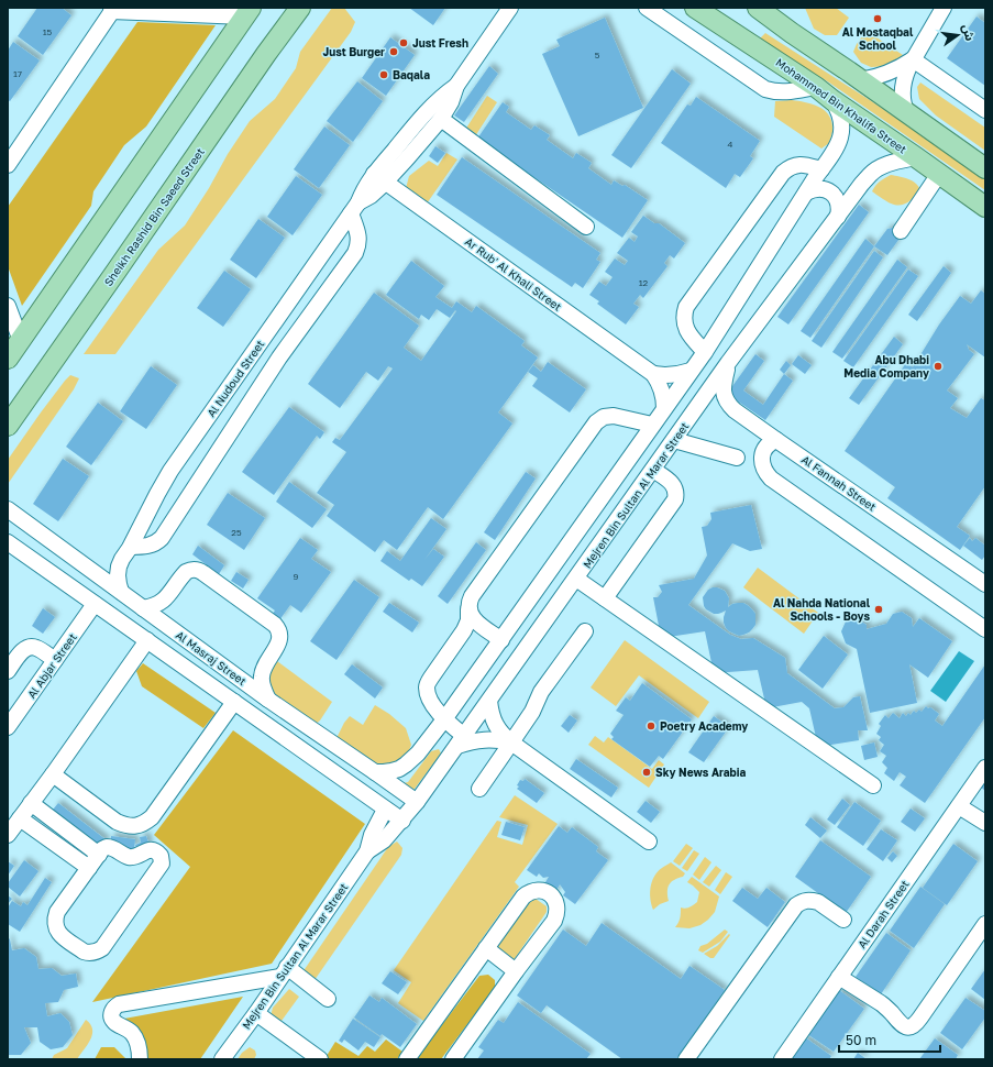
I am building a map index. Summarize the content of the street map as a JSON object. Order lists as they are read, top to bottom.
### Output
{
  "streets": {
    "main road": ["Mohammed Bin Khalifa Street", "Sheikh Rashid Bin Saeed Street"],
    "street": [
      "Ar Rub' Al Khali Street",
      "Al Nudoud Street",
      "Al Fannah Street",
      "Mejren Bin Sultan Al Marar Street",
      "Al Masraj Street",
      "Al Abjar Street",
      "Al Darah Street"
    ]
  },
  "crossings": [
    ["Mohammed Bin Khalifa Street", "Mejren Bin Sultan Al Marar Street"],
    ["Ar Rub' Al Khali Street", "Al Nudoud Street"],
    ["Al Nudoud Street", "Al Masraj Street"],
    ["Al Fannah Street", "Mejren Bin Sultan Al Marar Street"],
    ["Mejren Bin Sultan Al Marar Street", "Al Masraj Street"],
    ["Al Masraj Street", "Al Abjar Street"]
  ],
  "places": [
    "Al Mostaqbal School",
    "Just Fresh",
    "Just Burger",
    "Baqala",
    "Abu Dhabi Media Company",
    "Al Nahda National Schools - Boys",
    "Poetry Academy",
    "Sky News Arabia"
  ],
  "house_numbers": [
    "15",
    "5",
    "17",
    "4",
    "12",
    "25",
    "9"
  ],
  "scale_bar": "50 m",
  "north": "right"
}
